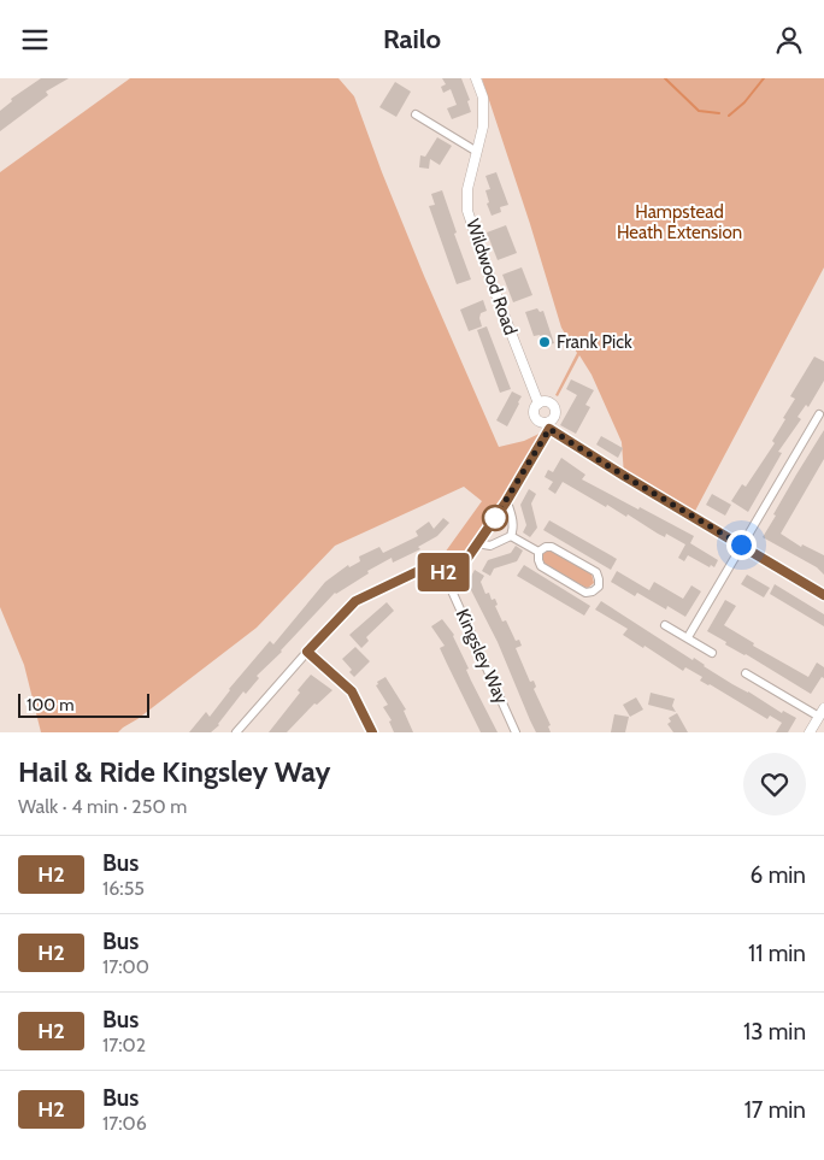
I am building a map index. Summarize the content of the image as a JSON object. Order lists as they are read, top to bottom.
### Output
{
  "streets": {
    "street": ["Wildwood Road", "Kingsley Way"]
  },
  "parks": ["Hampstead Heath Extension"],
  "places": ["Frank Pick"],
  "lines": ["bus line H2"],
  "scale_bar": "100 m",
  "page": {
    "header": "Railo",
    "on_map": "H2",
    "scale": "100 m",
    "heading": ["Hail & Ride Kingsley Way", "Walk · 4 min · 250 m"],
    "list": [
      {
        "mark": "H2",
        "name": "Bus",
        "note": "16:55",
        "value": "6 min"
      },
      {
        "mark": "H2",
        "name": "Bus",
        "note": "17:00",
        "value": "11 min"
      },
      {
        "mark": "H2",
        "name": "Bus",
        "note": "17:02",
        "value": "13 min"
      },
      {
        "mark": "H2",
        "name": "Bus",
        "note": "17:06",
        "value": "17 min"
      }
    ]
  }
}
